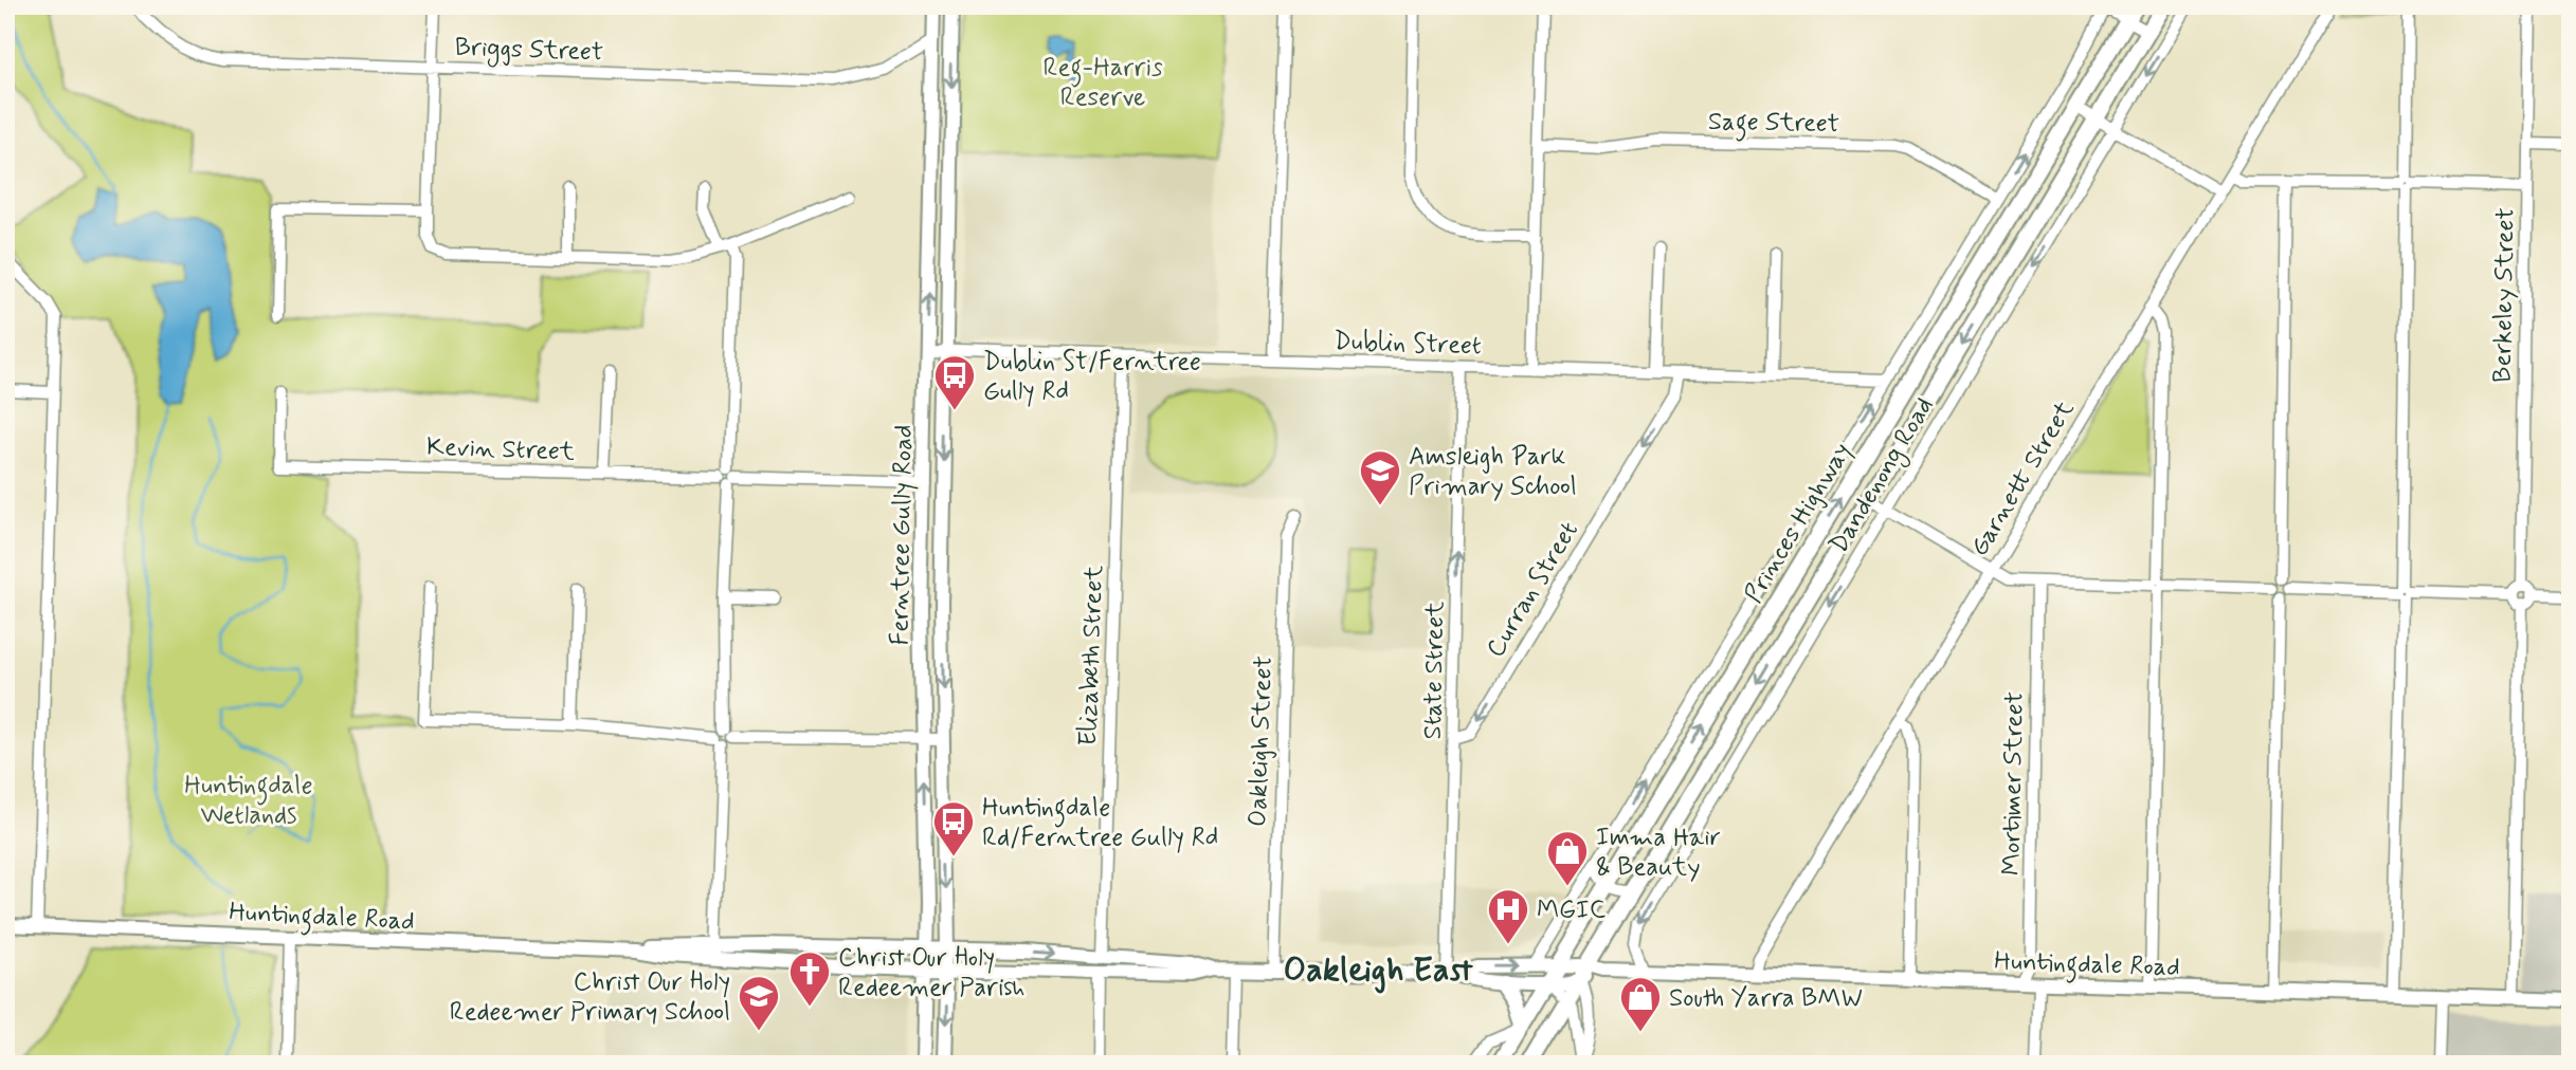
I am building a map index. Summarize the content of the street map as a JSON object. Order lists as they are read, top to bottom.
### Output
{
  "streets": {
    "highway": ["Princes Highway"],
    "main road": ["Ferntree Gully Road", "Huntingdale Road"],
    "street": [
      "Briggs Street",
      "Sage Street",
      "Berkeley Street",
      "Dublin Street",
      "Kevin Street",
      "Dandenong Road",
      "Garnett Street",
      "Curran Street",
      "Elizabeth Street",
      "State Street",
      "Oakleigh Street",
      "Mortimer Street"
    ]
  },
  "crossings": [
    ["Briggs Street", "Ferntree Gully Road"],
    ["Sage Street", "Dandenong Road"],
    ["Dublin Street", "Dandenong Road"],
    ["Dublin Street", "Ferntree Gully Road"],
    ["Dublin Street", "Curran Street"],
    ["Dublin Street", "Elizabeth Street"],
    ["Dublin Street", "State Street"],
    ["Kevin Street", "Ferntree Gully Road"],
    ["Dandenong Road", "Princes Highway"],
    ["Dandenong Road", "Huntingdale Road"],
    ["Garnett Street", "Huntingdale Road"],
    ["Princes Highway", "Huntingdale Road"],
    ["Ferntree Gully Road", "Huntingdale Road"],
    ["Curran Street", "State Street"],
    ["Elizabeth Street", "Huntingdale Road"],
    ["State Street", "Huntingdale Road"],
    ["Oakleigh Street", "Huntingdale Road"],
    ["Mortimer Street", "Huntingdale Road"]
  ],
  "one_way": ["Curran Street", "State Street"],
  "districts": ["Oakleigh East"],
  "parks": ["Reg-Harris Reserve", "Huntingdale Wetlands"],
  "places": {
    "bus stop": ["Dublin St/Ferntree Gully Rd", "Huntingdale Rd/Ferntree Gully Rd"],
    "school or university": ["Amsleigh Park Primary School", "Christ Our Holy Redeemer Primary School"],
    "shop": ["Imma Hair & Beauty", "South Yarra BMW"],
    "hospital": ["MGIC"],
    "church": ["Christ Our Holy Redeemer Parish"]
  }
}
